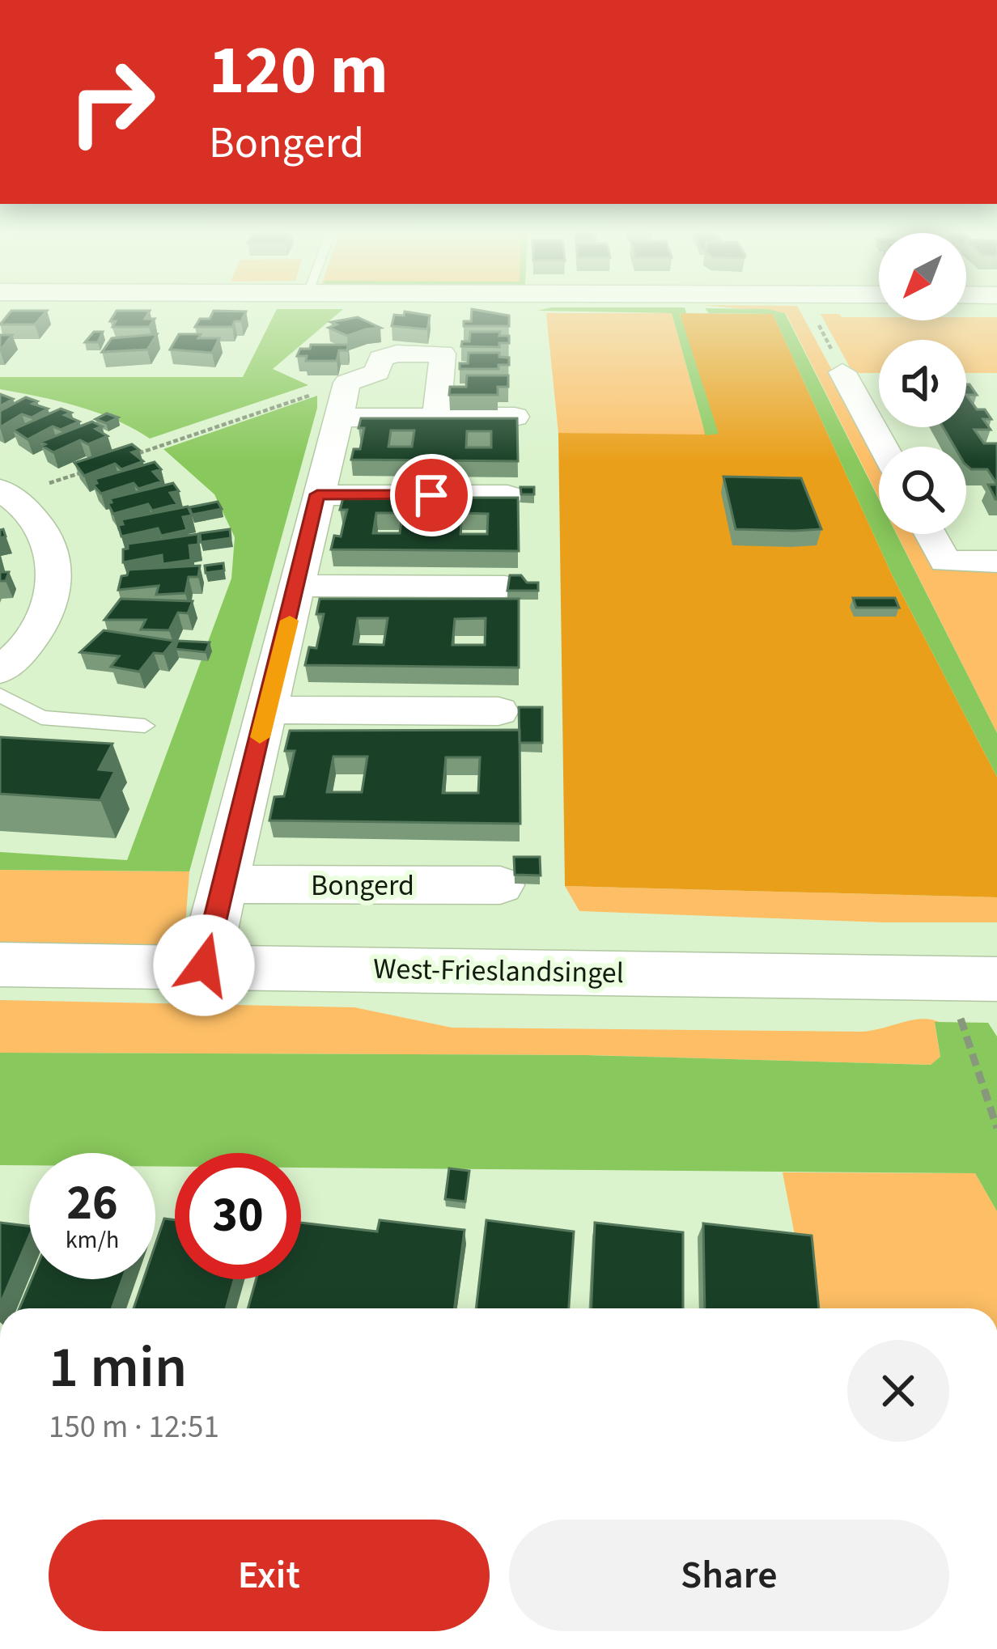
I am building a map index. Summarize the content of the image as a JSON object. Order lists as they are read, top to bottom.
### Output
{
  "streets": {
    "street": ["Bongerd", "West-Frieslandsingel"]
  },
  "north": "bottom left",
  "page": {
    "turn": ["120 m", "Bongerd"],
    "speed": "26 km/h",
    "limit": "30",
    "heading": ["1 min", "150 m · 12:51"],
    "buttons": ["Exit", "Share"]
  }
}
